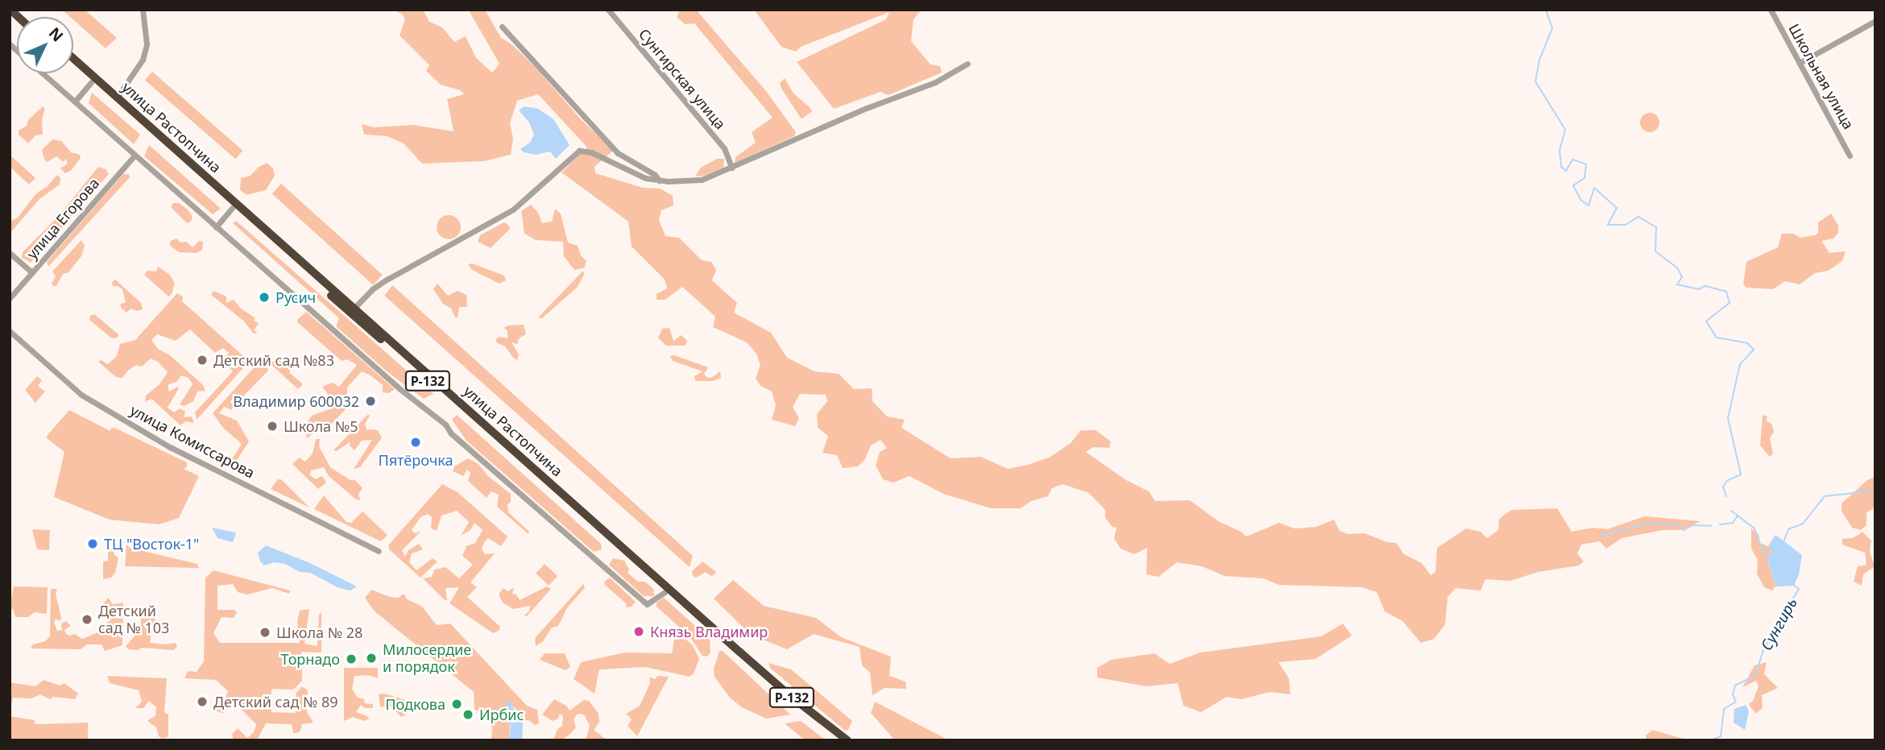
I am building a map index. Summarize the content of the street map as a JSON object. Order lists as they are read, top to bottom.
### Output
{
  "streets": {
    "highway": ["улица Растопчина", "Р-132"],
    "street": [
      "Школьная улица",
      "Сунгирская улица",
      "улица Егорова",
      "улица Комиссарова"
    ]
  },
  "water": ["Сунгирь"],
  "places": [
    "Русич",
    "Детский сад №83",
    "Владимир 600032",
    "Школа №5",
    "Пятёрочка",
    "ТЦ \"Восток-1\"",
    "Детский сад № 103",
    "Князь Владимир",
    "Школа № 28",
    "Милосердие и порядок",
    "Торнадо",
    "Детский сад № 89",
    "Подкова",
    "Ирбис"
  ],
  "north": "top right"
}
